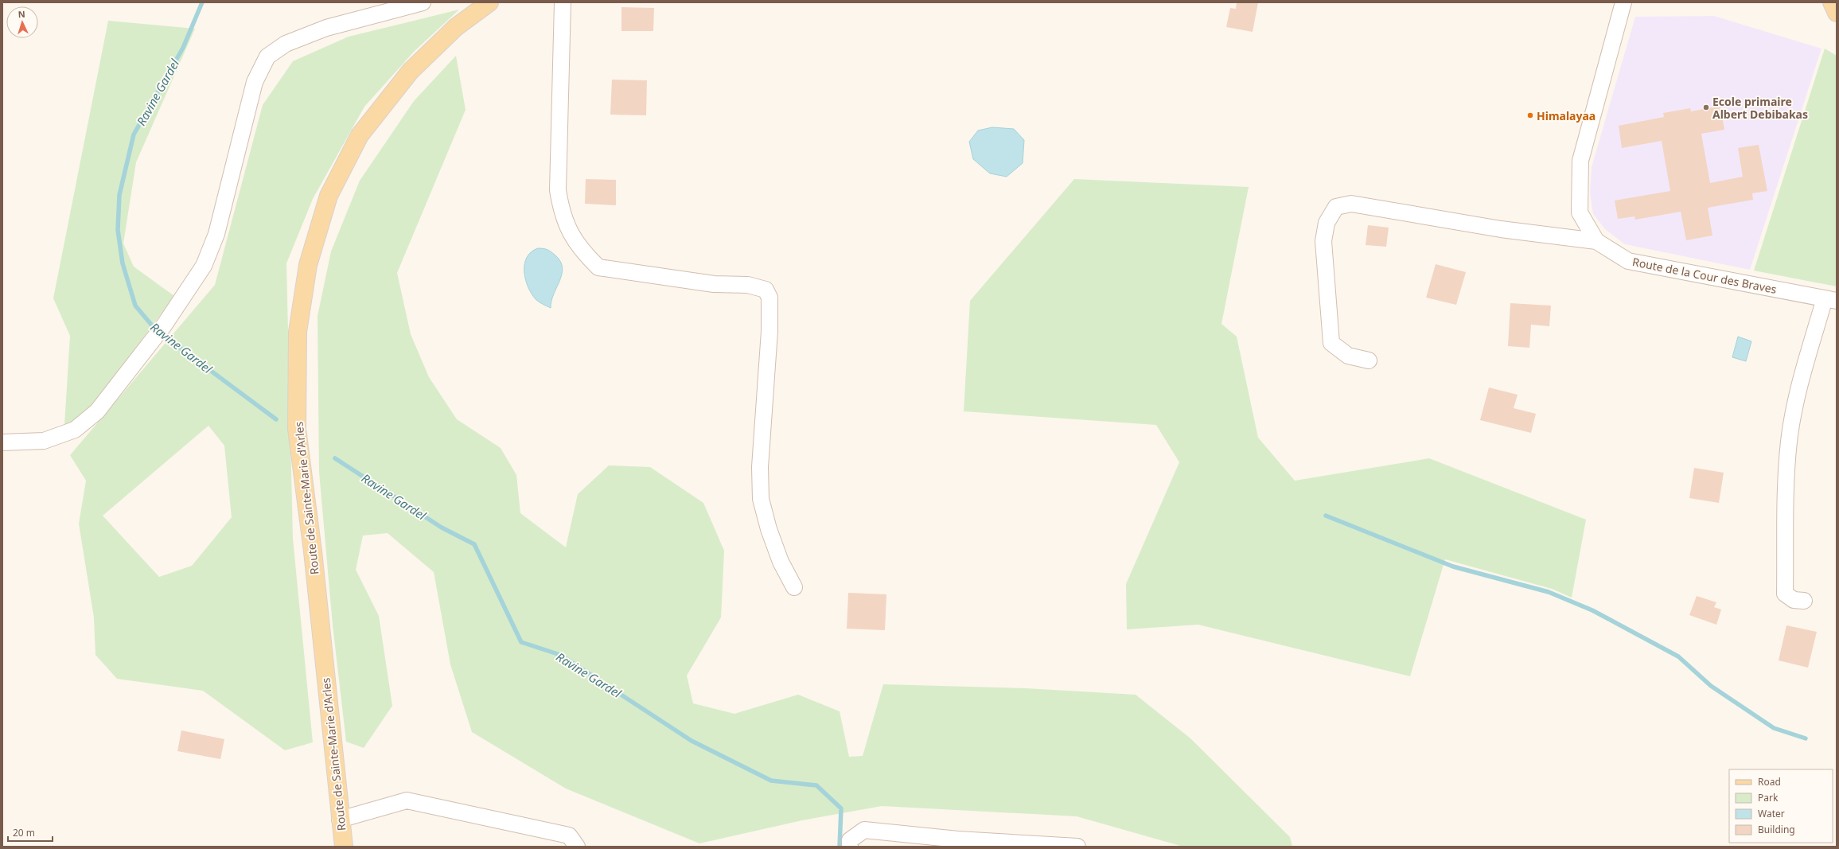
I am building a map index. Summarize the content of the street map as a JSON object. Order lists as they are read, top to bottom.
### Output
{
  "streets": {
    "main road": ["Route de Sainte-Marie d'Arles"],
    "street": ["Route de la Cour des Braves"]
  },
  "water": ["Ravine Gardel"],
  "places": ["Ecole primaire Albert Debibakas", "Himalayaa"],
  "legend": [
    "Road",
    "Park",
    "Water",
    "Building"
  ],
  "scale_bar": "20 m",
  "north": "top"
}
